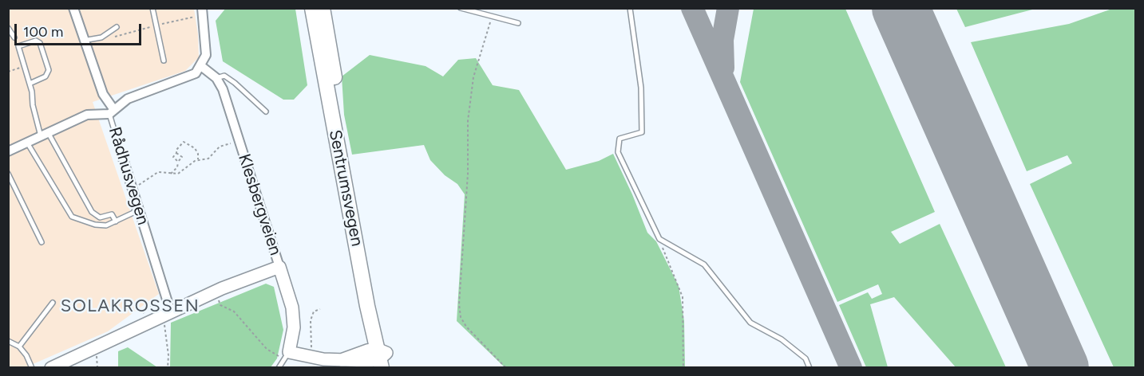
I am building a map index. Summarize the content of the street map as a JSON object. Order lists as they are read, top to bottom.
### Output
{
  "streets": {
    "main road": ["Sentrumsvegen"],
    "street": ["Rådhusvegen", "Klesbergveien"]
  },
  "crossings": [
    ["Rådhusvegen", "Klesbergveien"]
  ],
  "districts": ["SOLAKROSSEN"],
  "scale_bar": "100 m"
}
